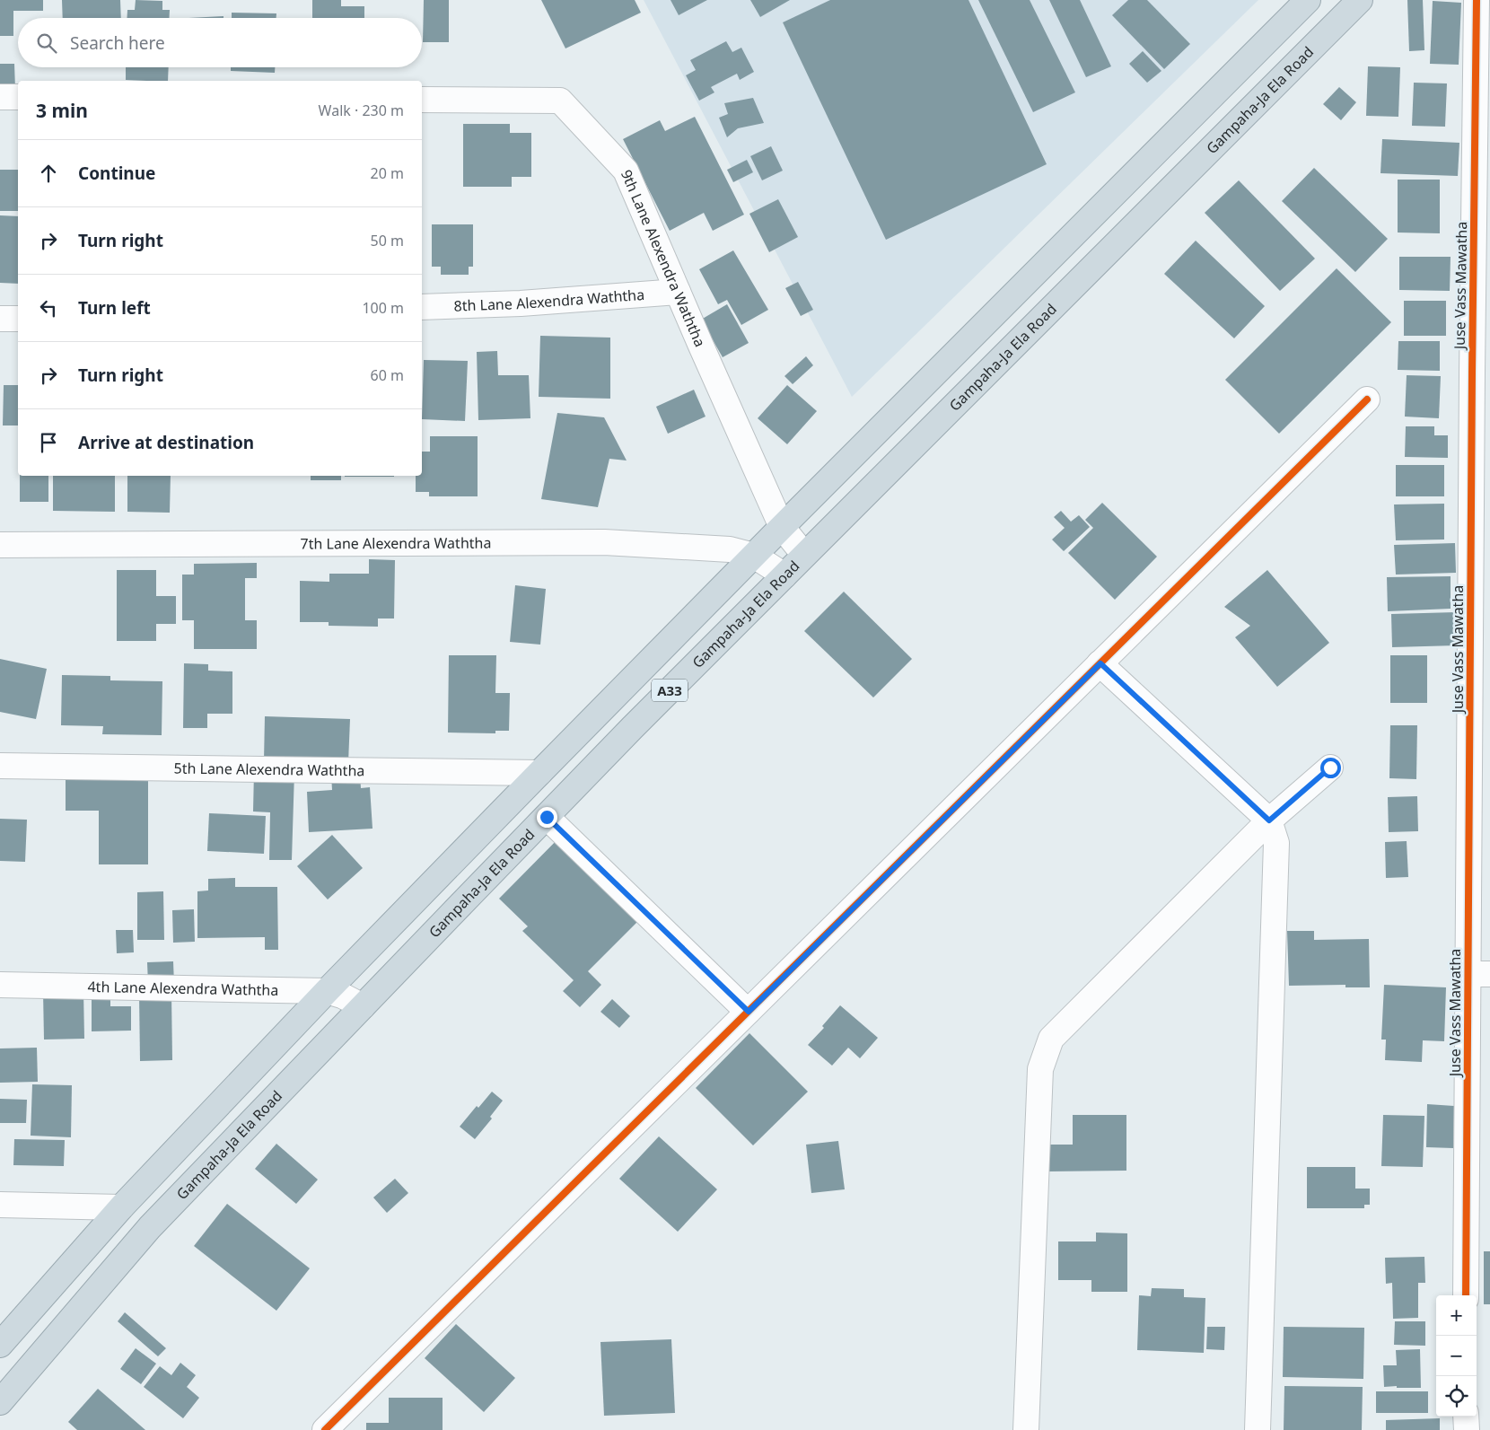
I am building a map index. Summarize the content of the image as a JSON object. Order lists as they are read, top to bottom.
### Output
{
  "streets": {
    "highway": ["Gampaha-Ja Ela Road", "A33"],
    "street": [
      "9th Lane Alexendra Waththa",
      "Juse Vass Mawatha",
      "8th Lane Alexendra Waththa",
      "7th Lane Alexendra Waththa",
      "5th Lane Alexendra Waththa",
      "4th Lane Alexendra Waththa"
    ]
  },
  "crossings": [
    ["Gampaha-Ja Ela Road", "9th Lane Alexendra Waththa"],
    ["Gampaha-Ja Ela Road", "7th Lane Alexendra Waththa"],
    ["Gampaha-Ja Ela Road", "4th Lane Alexendra Waththa"],
    ["9th Lane Alexendra Waththa", "8th Lane Alexendra Waththa"],
    ["9th Lane Alexendra Waththa", "A33"],
    ["7th Lane Alexendra Waththa", "A33"],
    ["A33", "5th Lane Alexendra Waththa"],
    ["A33", "4th Lane Alexendra Waththa"]
  ],
  "page": {
    "search": "Search here",
    "heading": ["3 min", "Walk · 230 m"],
    "list": [
      ["Continue", "20 m"],
      ["Turn right", "50 m"],
      ["Turn left", "100 m"],
      ["Turn right", "60 m"],
      "Arrive at destination"
    ],
    "map_buttons": ["+", "−"]
  }
}
